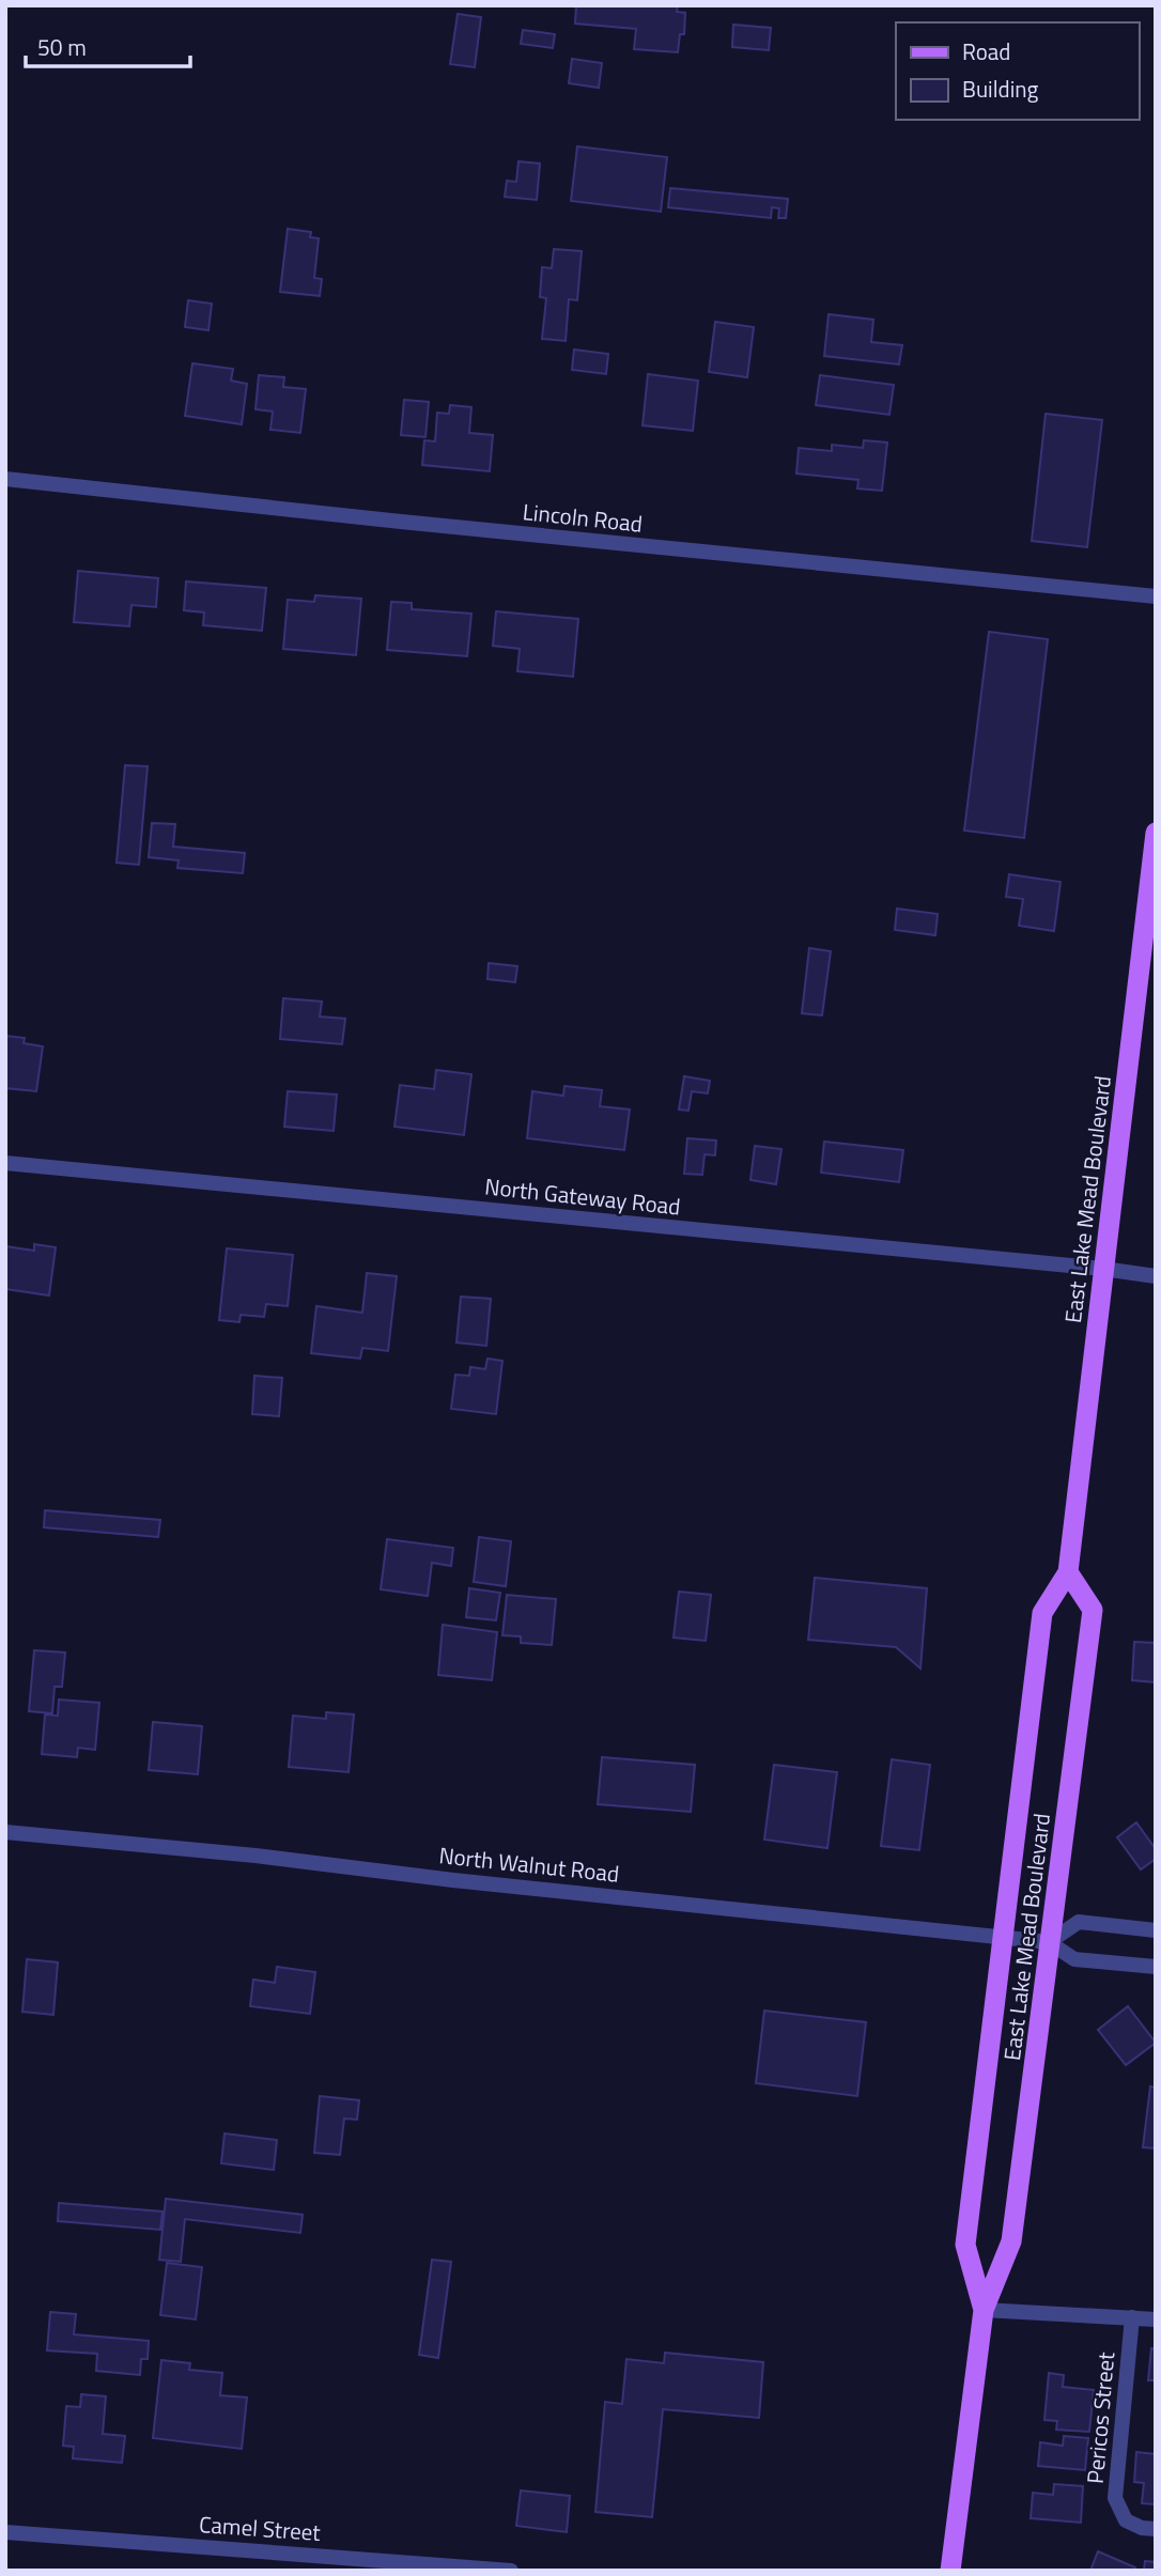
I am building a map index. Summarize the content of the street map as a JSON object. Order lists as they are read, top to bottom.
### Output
{
  "streets": {
    "main road": ["East Lake Mead Boulevard"],
    "street": [
      "Lincoln Road",
      "North Gateway Road",
      "North Walnut Road",
      "Pericos Street",
      "Camel Street"
    ]
  },
  "crossings": [
    ["North Gateway Road", "East Lake Mead Boulevard"],
    ["East Lake Mead Boulevard", "North Walnut Road"]
  ],
  "legend": ["Road", "Building"],
  "scale_bar": "50 m"
}
